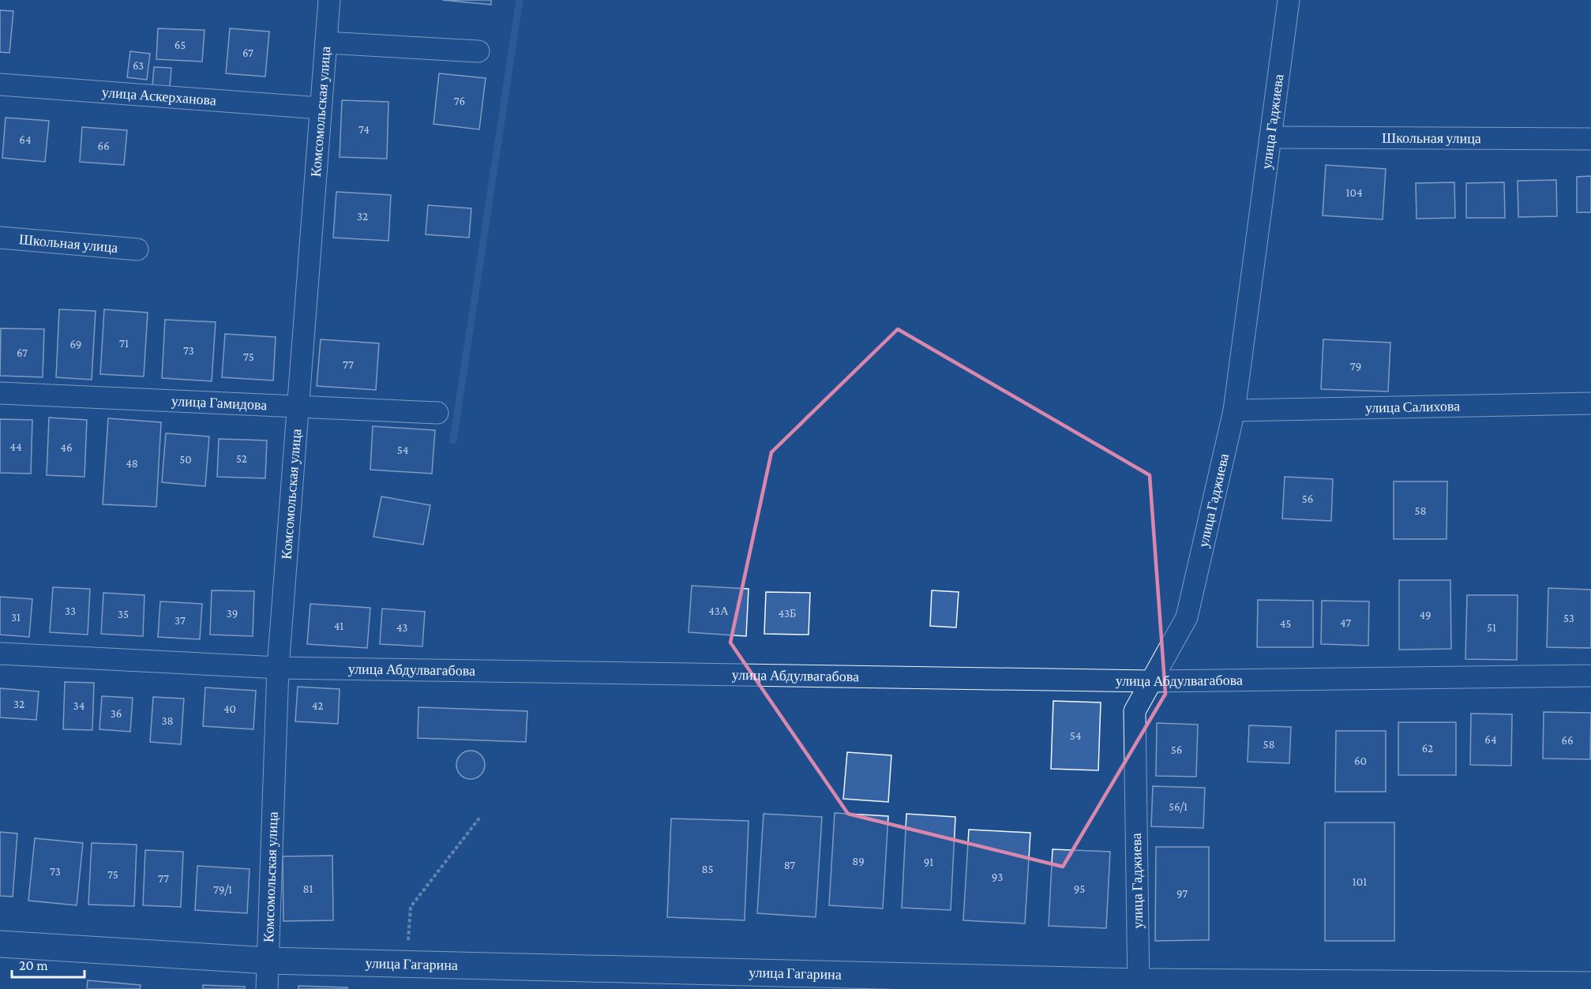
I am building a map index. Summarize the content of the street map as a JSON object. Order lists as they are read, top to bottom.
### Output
{
  "streets": {
    "street": [
      "улица Аскерханова",
      "Комсомольская улица",
      "улица Гаджиева",
      "Школьная улица",
      "улица Гамидова",
      "улица Салихова",
      "улица Абдулвагабова",
      "улица Гагарина"
    ]
  },
  "crossings": [
    ["улица Аскерханова", "Комсомольская улица"],
    ["Комсомольская улица", "улица Гамидова"],
    ["Комсомольская улица", "улица Абдулвагабова"],
    ["Комсомольская улица", "улица Гагарина"],
    ["улица Гаджиева", "Школьная улица"],
    ["улица Гаджиева", "улица Салихова"],
    ["улица Гаджиева", "улица Абдулвагабова"],
    ["улица Гаджиева", "улица Гагарина"]
  ],
  "house_numbers": [
    "65",
    "67",
    "63",
    "76",
    "74",
    "64",
    "66",
    "104",
    "32",
    "71",
    "69",
    "73",
    "67",
    "75",
    "77",
    "79",
    "44",
    "46",
    "54",
    "52",
    "50",
    "48",
    "56",
    "58",
    "33",
    "43А",
    "39",
    "43Б",
    "35",
    "49",
    "31",
    "53",
    "37",
    "47",
    "45",
    "41",
    "43",
    "51",
    "32",
    "34",
    "42",
    "40",
    "36",
    "38",
    "54",
    "64",
    "66",
    "58",
    "62",
    "56",
    "60",
    "56/1",
    "89",
    "91",
    "87",
    "85",
    "73",
    "75",
    "93",
    "77",
    "101",
    "81",
    "95",
    "79/1",
    "97"
  ],
  "scale_bar": "20 m"
}
